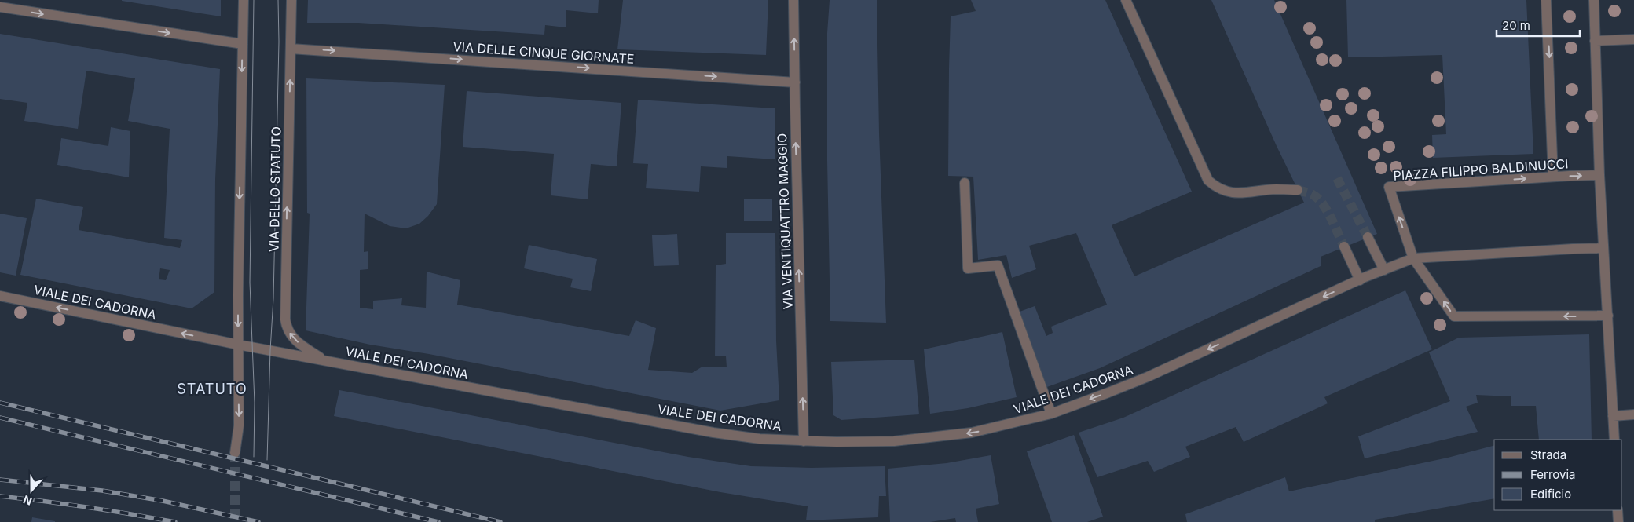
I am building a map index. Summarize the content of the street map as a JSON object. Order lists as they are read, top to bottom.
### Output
{
  "streets": {
    "street": [
      "VIA DELLE CINQUE GIORNATE",
      "PIAZZA FILIPPO BALDINUCCI",
      "VIA DELLO STATUTO",
      "VIA VENTIQUATTRO MAGGIO",
      "VIALE DEI CADORNA"
    ]
  },
  "crossings": [
    ["VIA DELLE CINQUE GIORNATE", "VIA DELLO STATUTO"],
    ["VIA DELLE CINQUE GIORNATE", "VIA VENTIQUATTRO MAGGIO"],
    ["PIAZZA FILIPPO BALDINUCCI", "VIALE DEI CADORNA"],
    ["VIA DELLO STATUTO", "VIALE DEI CADORNA"],
    ["VIA VENTIQUATTRO MAGGIO", "VIALE DEI CADORNA"]
  ],
  "one_way": ["VIA DELLE CINQUE GIORNATE", "VIA VENTIQUATTRO MAGGIO", "VIALE DEI CADORNA"],
  "districts": ["STATUTO"],
  "legend": ["Strada", "Ferrovia", "Edificio"],
  "scale_bar": "20 m",
  "north": "bottom"
}
